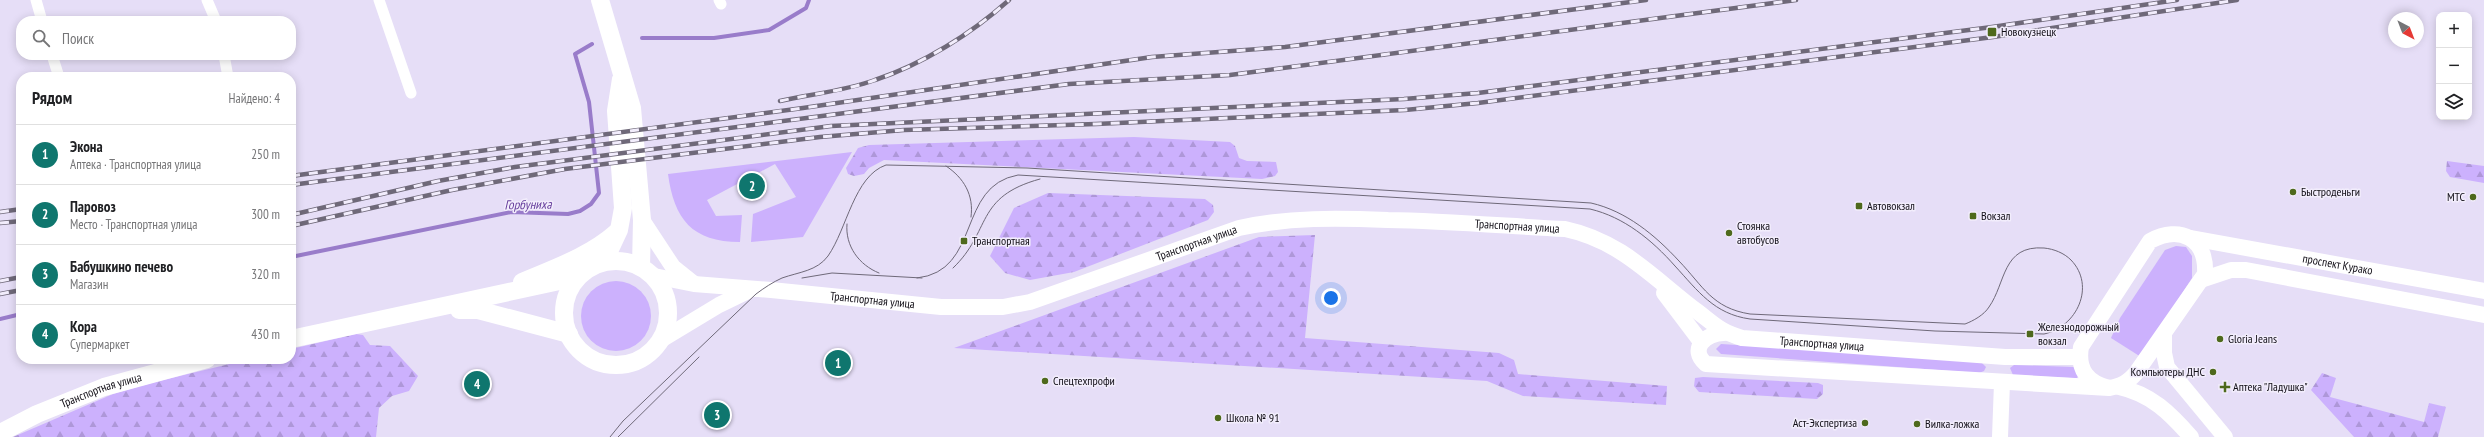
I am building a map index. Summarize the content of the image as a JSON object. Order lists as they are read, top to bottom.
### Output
{
  "streets": {
    "main road": ["Транспортная улица", "проспект Курако"]
  },
  "crossings": [
    ["Транспортная улица", "проспект Курако"]
  ],
  "water": ["Горбуниха"],
  "places": {
    "transit": [
      "Новокузнецк",
      "Автовокзал",
      "Вокзал",
      "Транспортная",
      "Железнодорожный вокзал"
    ],
    "other": [
      "Быстроденьги",
      "МТС",
      "Стоянка автобусов",
      "Gloria Jeans",
      "Компьютеры ДНС",
      "Спецтехпрофи",
      "Школа № 91",
      "Аст-Экспертиза",
      "Вилка-ложка"
    ],
    "health": ["Аптека \"Ладушка\""]
  },
  "north": "bottom right",
  "page": {
    "map_buttons": ["+", "−"],
    "search": "Поиск",
    "heading": ["Рядом", "Найдено: 4"],
    "list": [
      {
        "mark": "1",
        "name": "Экона",
        "note": "Аптека · Транспортная улица",
        "value": "250 m"
      },
      {
        "mark": "2",
        "name": "Паровоз",
        "note": "Место · Транспортная улица",
        "value": "300 m"
      },
      {
        "mark": "3",
        "name": "Бабушкино печево",
        "note": "Магазин",
        "value": "320 m"
      },
      {
        "mark": "4",
        "name": "Кора",
        "note": "Супермаркет",
        "value": "430 m"
      }
    ],
    "pins": [
      "2",
      "1",
      "4",
      "3"
    ]
  }
}
